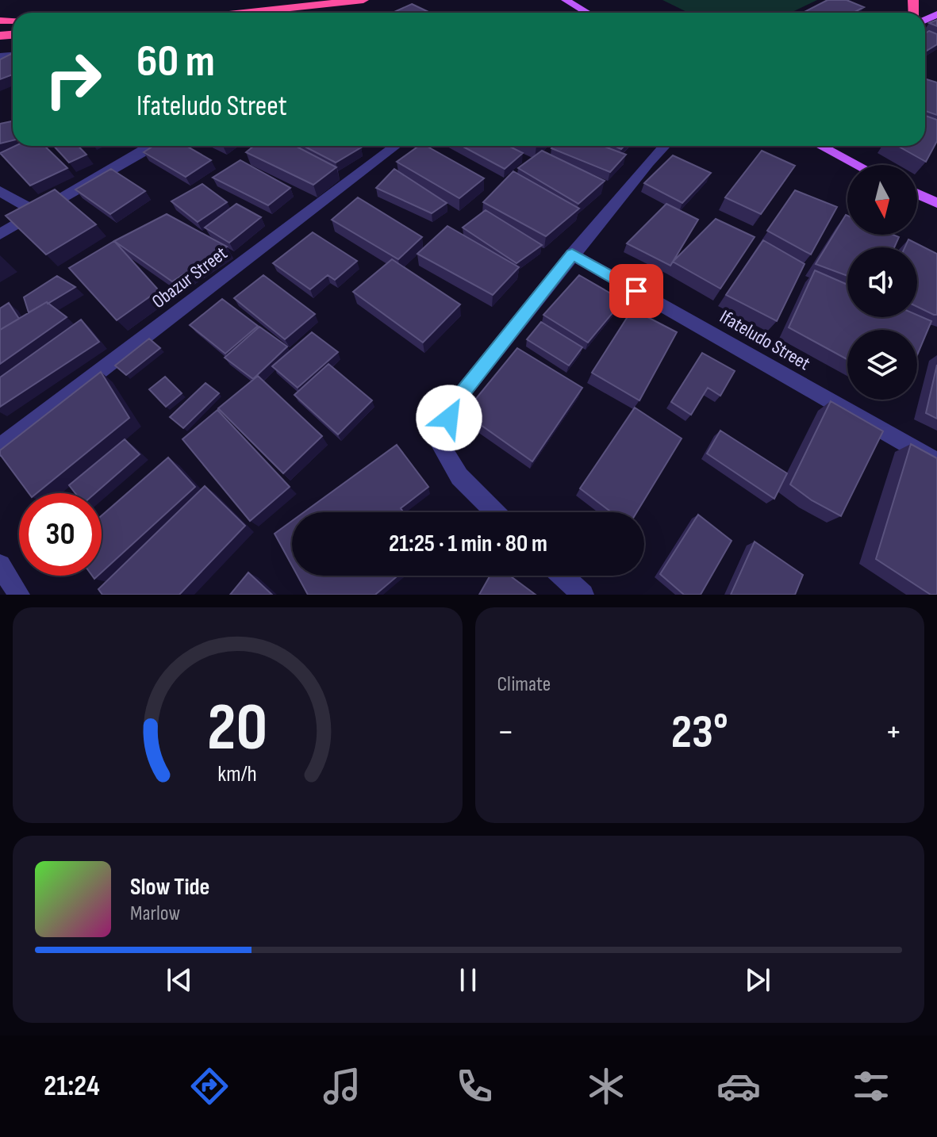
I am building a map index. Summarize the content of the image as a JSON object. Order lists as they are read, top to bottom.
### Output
{
  "streets": {
    "street": ["Obazur Street", "Ifateludo Street"]
  },
  "north": "bottom",
  "page": {
    "turn": ["60 m", "Ifateludo Street"],
    "limit": "30",
    "trip": "21:25 · 1 min · 80 m",
    "tile": "Climate",
    "heat": ["−", "23°", "+"],
    "song": ["Slow Tide", "Marlow"],
    "tabs": "21:24",
    "gauge": ["20", "km/h"]
  }
}
